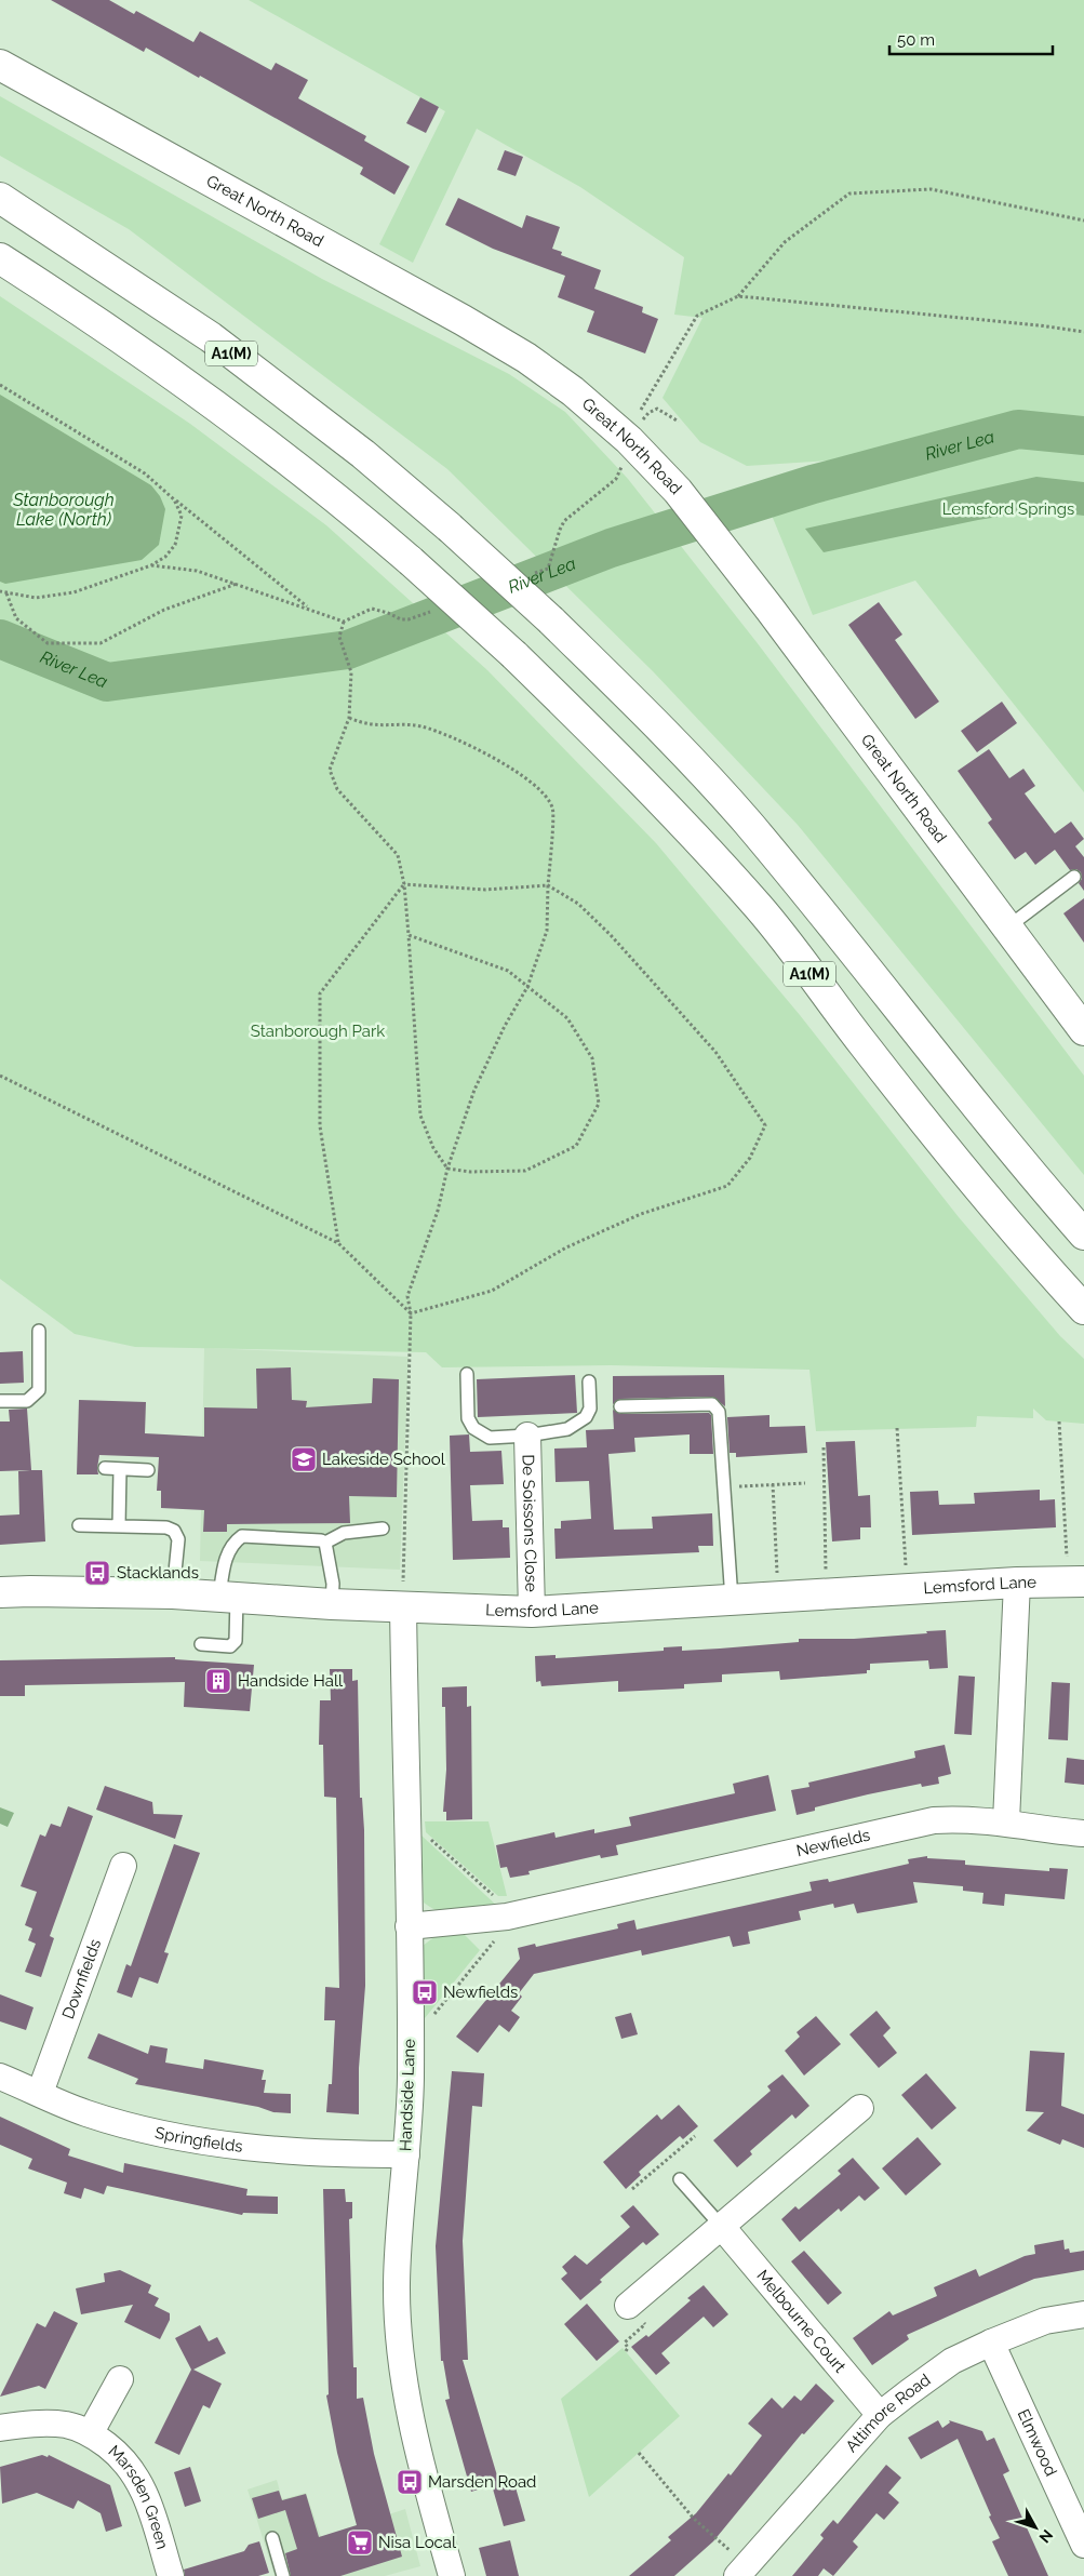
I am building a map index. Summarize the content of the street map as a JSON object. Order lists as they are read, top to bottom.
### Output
{
  "streets": {
    "main road": ["Great North Road", "A1(M)", "Lemsford Lane"],
    "street": [
      "De Soissons Close",
      "Newfields",
      "Downfields",
      "Handside Lane",
      "Springfields",
      "Melbourne Court",
      "Attimore Road",
      "Elmwood",
      "Marsden Green"
    ]
  },
  "crossings": [
    ["De Soissons Close", "Lemsford Lane"],
    ["Lemsford Lane", "Handside Lane"],
    ["Newfields", "Handside Lane"],
    ["Downfields", "Springfields"],
    ["Handside Lane", "Springfields"],
    ["Melbourne Court", "Attimore Road"],
    ["Attimore Road", "Elmwood"]
  ],
  "water": ["River Lea", "Stanborough Lake (North)"],
  "parks": ["Lemsford Springs", "Stanborough Park"],
  "places": {
    "school or university": ["Lakeside School"],
    "bus stop": ["Stacklands", "Newfields", "Marsden Road"],
    "building": ["Handside Hall"],
    "supermarket": ["Nisa Local"]
  },
  "scale_bar": "50 m",
  "north": "bottom right"
}
